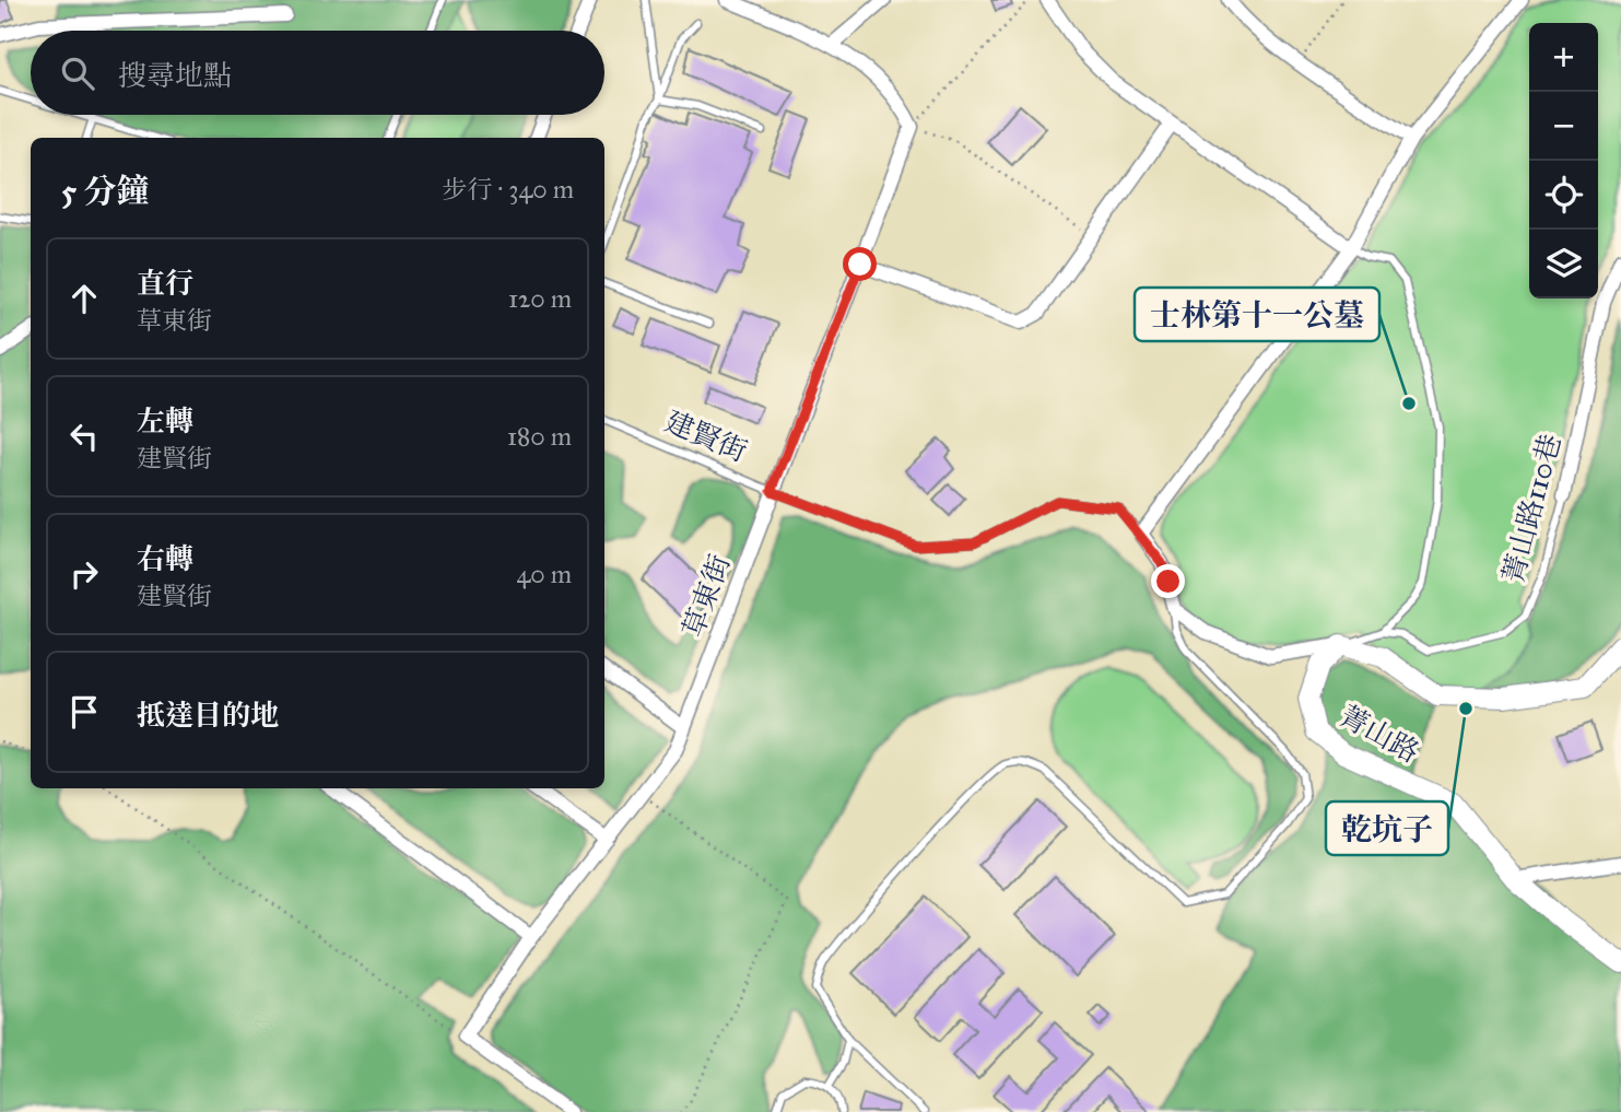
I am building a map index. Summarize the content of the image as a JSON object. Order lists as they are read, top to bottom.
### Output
{
  "streets": {
    "street": [
      "建賢街",
      "菁山路110巷",
      "草東街",
      "菁山路"
    ]
  },
  "crossings": [
    ["建賢街", "草東街"]
  ],
  "places": ["士林第十一公墓", "乾坑子"],
  "page": {
    "map_buttons": ["+", "−"],
    "search": "搜尋地點",
    "heading": ["5 分鐘", "步行 · 340 m"],
    "list": [
      ["直行", "草東街", "120 m"],
      ["左轉", "建賢街", "180 m"],
      ["右轉", "建賢街", "40 m"],
      "抵達目的地"
    ]
  }
}
